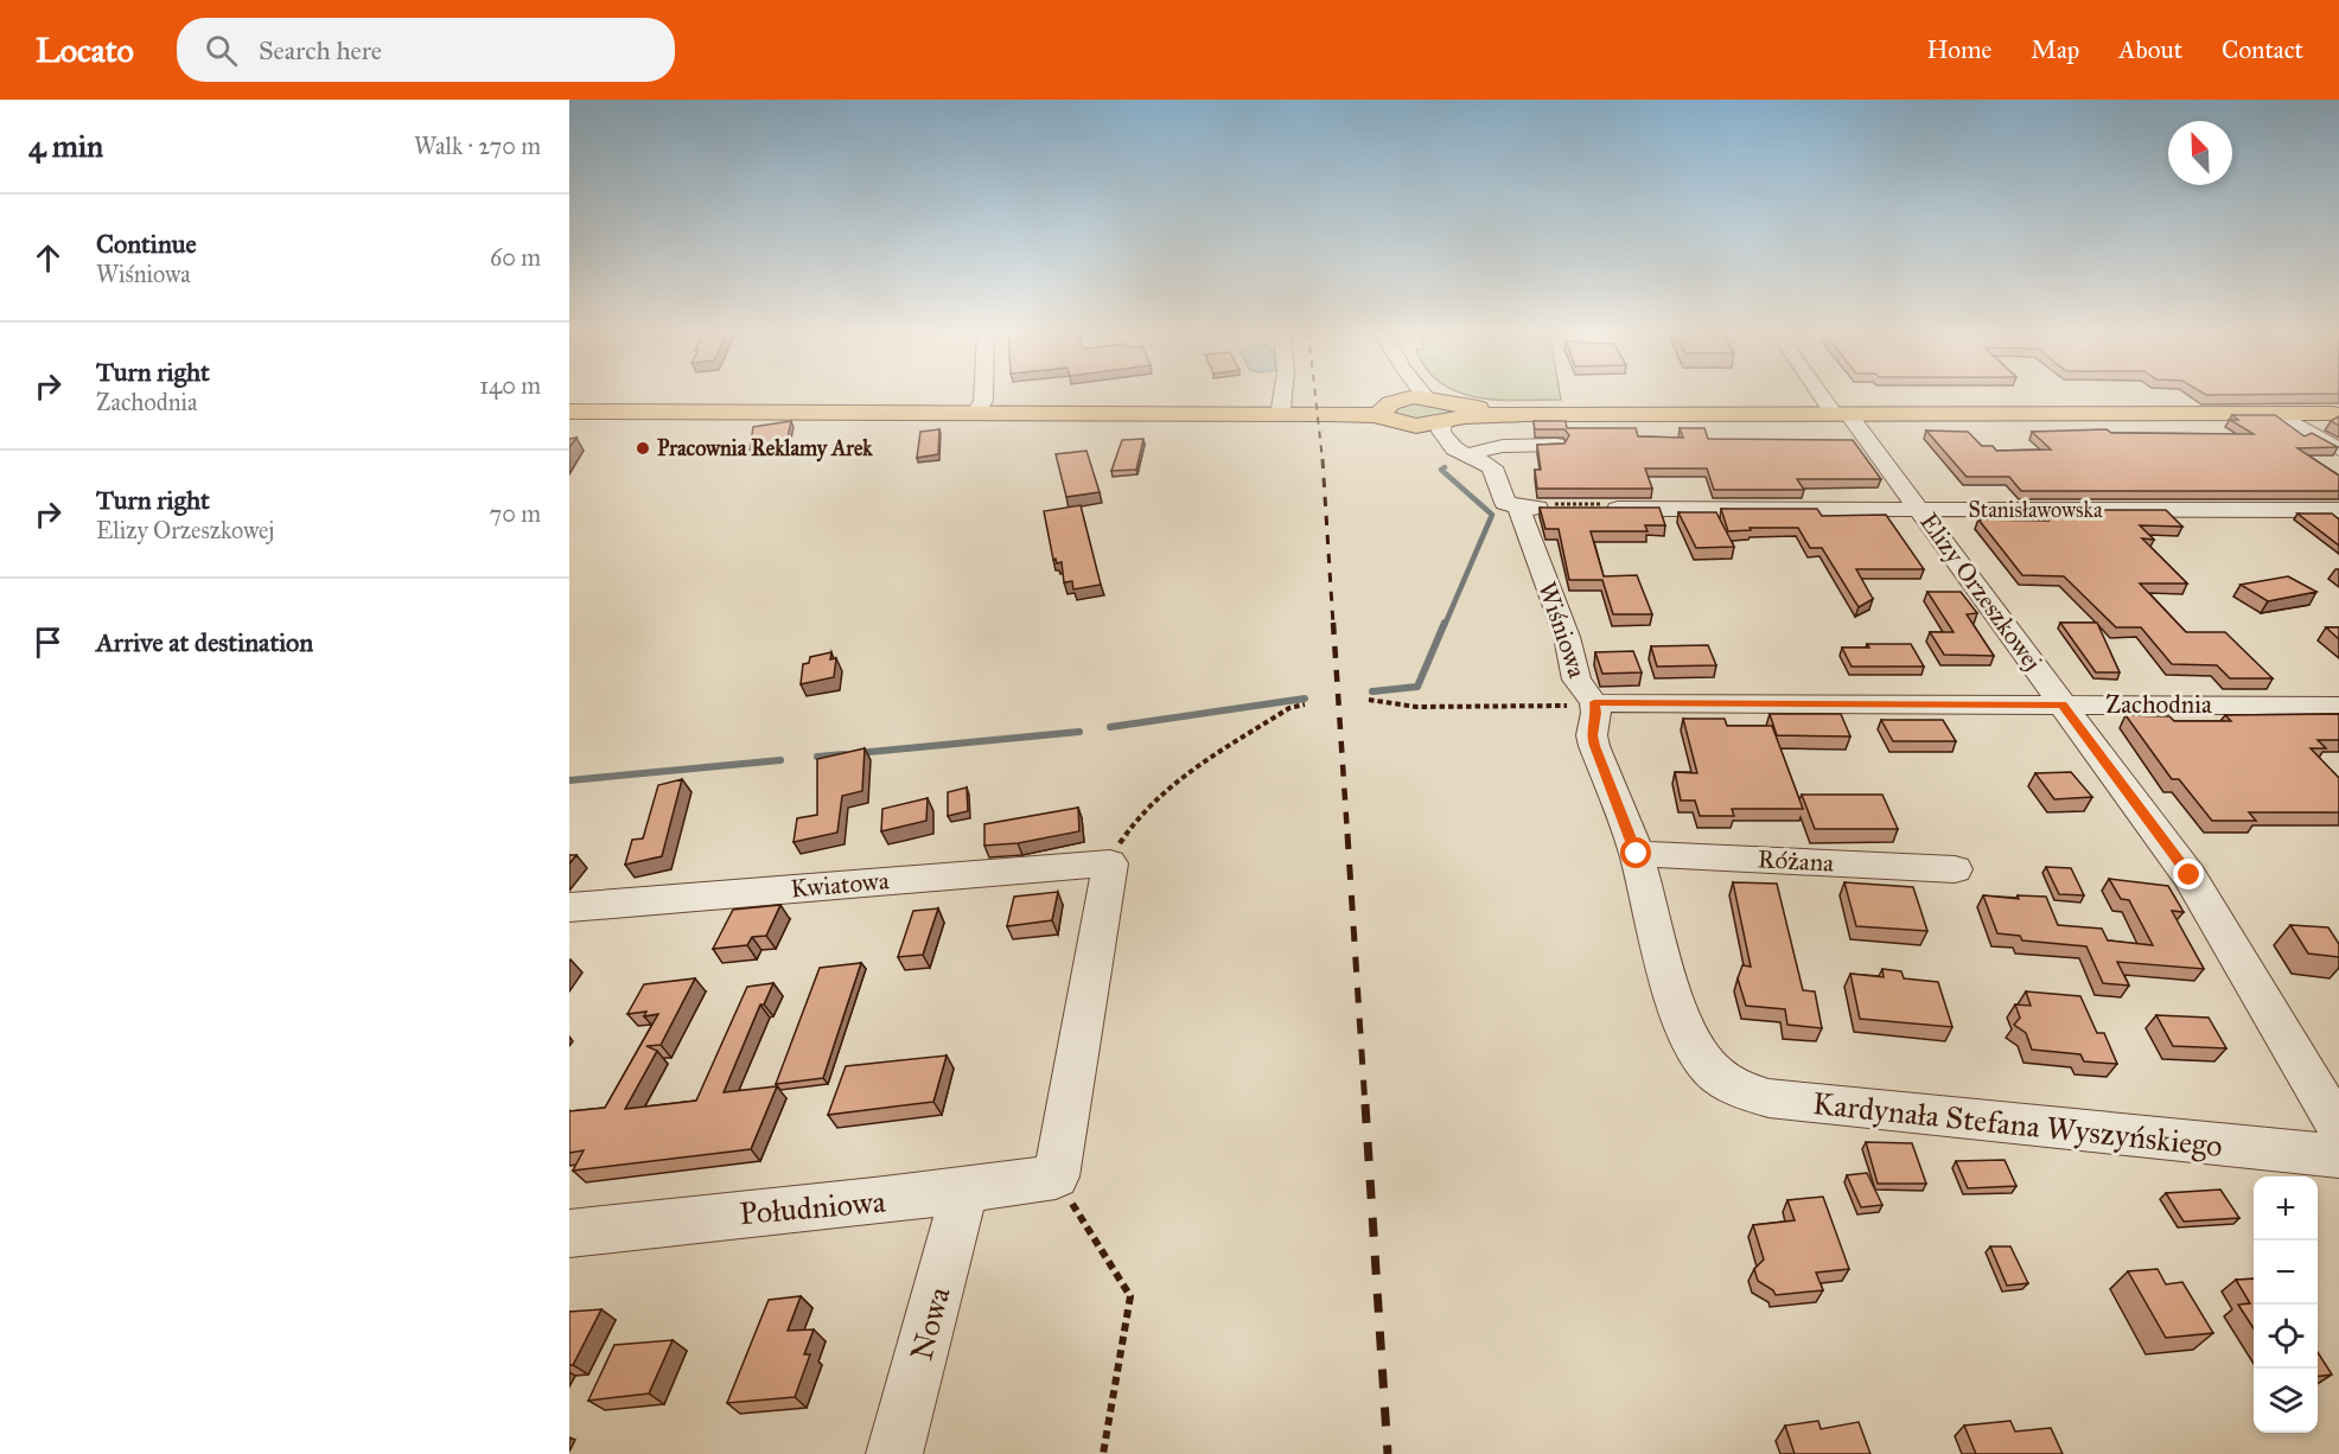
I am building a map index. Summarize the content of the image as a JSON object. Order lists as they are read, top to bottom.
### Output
{
  "streets": {
    "street": [
      "Stanisławowska",
      "Elizy Orzeszkowej",
      "Wiśniowa",
      "Zachodnia",
      "Różana",
      "Kwiatowa",
      "Kardynała Stefana Wyszyńskiego",
      "Południowa",
      "Nowa"
    ]
  },
  "crossings": [
    ["Stanisławowska", "Elizy Orzeszkowej"],
    ["Elizy Orzeszkowej", "Zachodnia"],
    ["Wiśniowa", "Zachodnia"],
    ["Wiśniowa", "Różana"],
    ["Wiśniowa", "Kardynała Stefana Wyszyńskiego"],
    ["Południowa", "Nowa"]
  ],
  "places": ["Pracownia Reklamy Arek"],
  "north": "top left",
  "page": {
    "header": "Locato",
    "search": "Search here",
    "nav": [
      "Home",
      "Map",
      "About",
      "Contact"
    ],
    "heading": ["4 min", "Walk · 270 m"],
    "list": [
      ["Continue", "Wiśniowa", "60 m"],
      ["Turn right", "Zachodnia", "140 m"],
      ["Turn right", "Elizy Orzeszkowej", "70 m"],
      "Arrive at destination"
    ],
    "map_buttons": ["+", "−"]
  }
}
